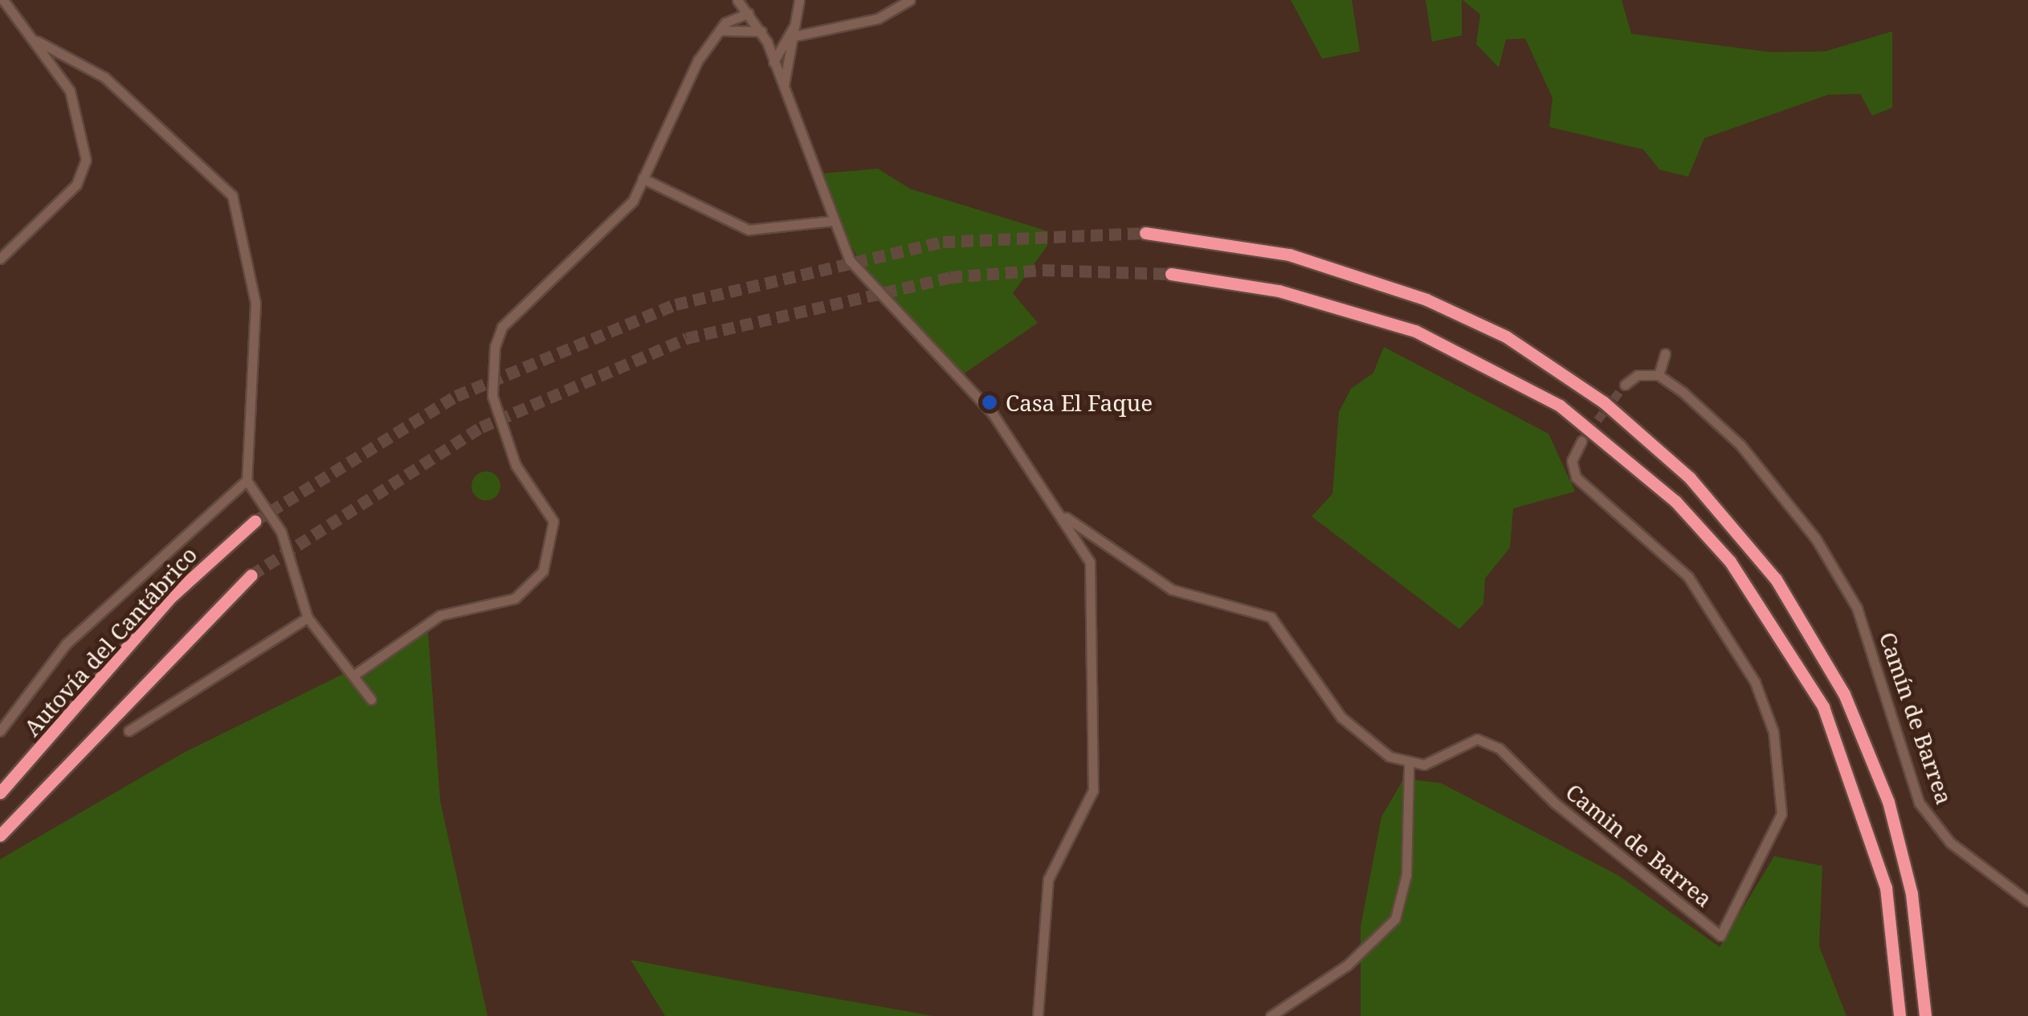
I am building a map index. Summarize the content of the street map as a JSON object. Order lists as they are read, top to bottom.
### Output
{
  "streets": {
    "highway": ["Autovía del Cantábrico"],
    "street": ["Camín de Barrea", "Camin de Barrea"]
  },
  "places": ["Casa El Faque"]
}
